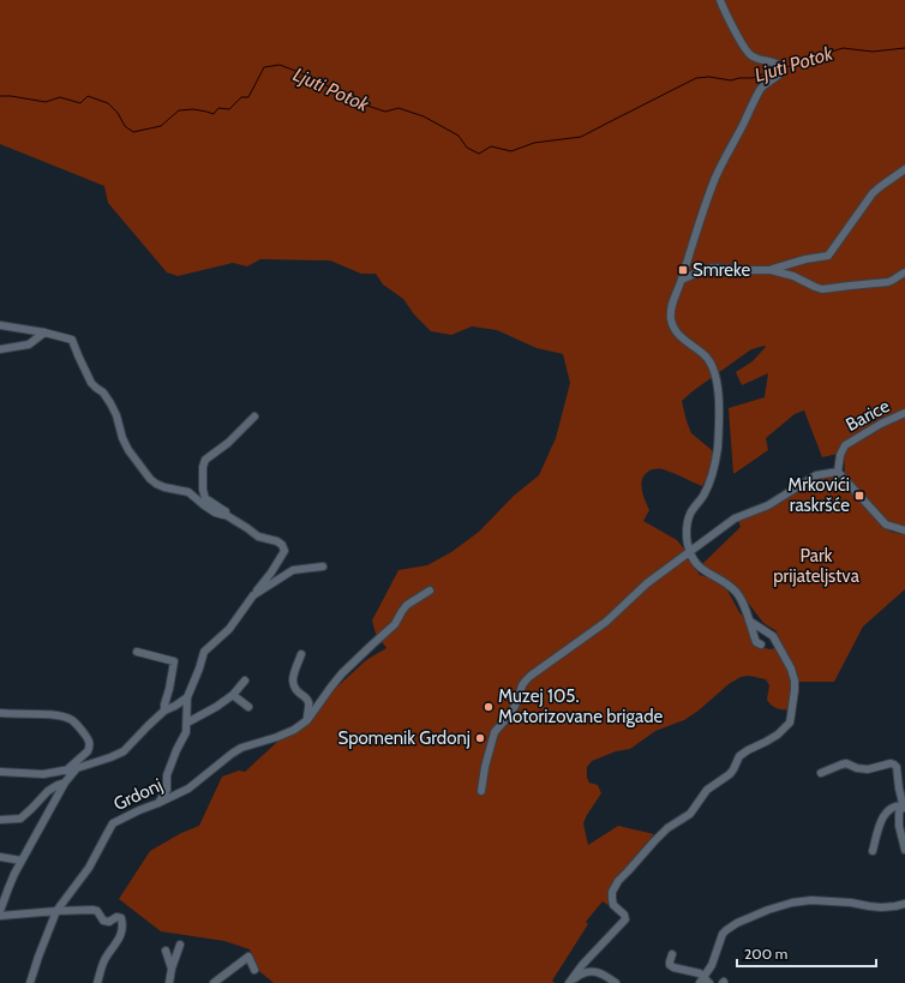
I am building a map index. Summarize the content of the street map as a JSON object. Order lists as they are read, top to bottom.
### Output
{
  "streets": {
    "street": ["Barice", "Grdonj"]
  },
  "water": ["Ljuti Potok"],
  "parks": ["Park prijateljstva"],
  "places": {
    "transit": ["Smreke", "Mrkovići raskršće"],
    "other": ["Muzej 105. Motorizovane brigade", "Spomenik Grdonj"]
  },
  "scale_bar": "200 m"
}
